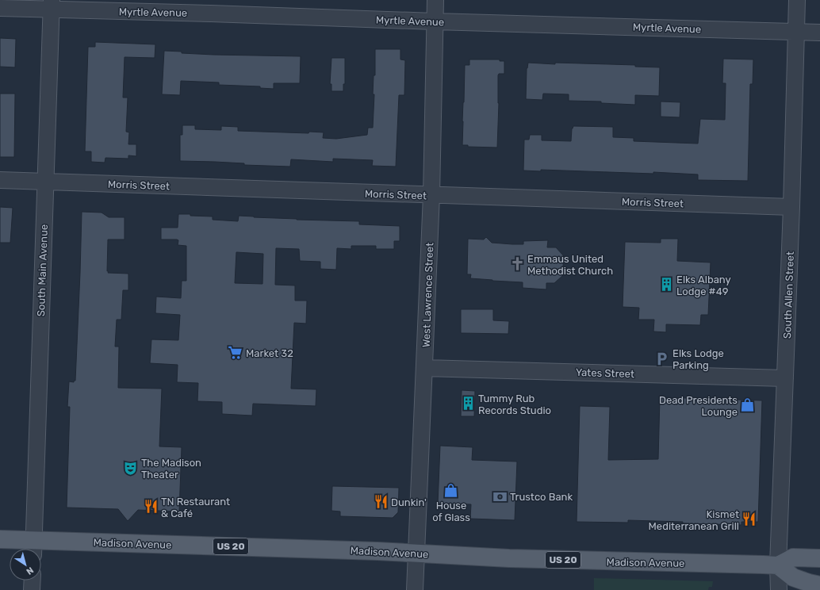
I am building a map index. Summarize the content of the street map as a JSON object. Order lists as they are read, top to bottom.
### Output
{
  "streets": {
    "main road": ["Madison Avenue", "US 20"],
    "street": [
      "Myrtle Avenue",
      "Morris Street",
      "South Main Avenue",
      "West Lawrence Street",
      "South Allen Street",
      "Yates Street"
    ]
  },
  "crossings": [
    ["Myrtle Avenue", "South Main Avenue"],
    ["Myrtle Avenue", "West Lawrence Street"],
    ["Myrtle Avenue", "South Allen Street"],
    ["Morris Street", "South Main Avenue"],
    ["Morris Street", "West Lawrence Street"],
    ["Morris Street", "South Allen Street"],
    ["South Main Avenue", "Madison Avenue"],
    ["West Lawrence Street", "Yates Street"],
    ["West Lawrence Street", "Madison Avenue"],
    ["South Allen Street", "Yates Street"],
    ["South Allen Street", "Madison Avenue"]
  ],
  "places": {
    "church": ["Emmaus United Methodist Church"],
    "building": ["Elks Albany Lodge #49", "Tummy Rub Records Studio"],
    "supermarket": ["Market 32"],
    "parking": ["Elks Lodge Parking"],
    "shop": ["Dead Presidents Lounge", "House of Glass"],
    "theatre": ["The Madison Theater"],
    "bank": ["Trustco Bank"],
    "restaurant": ["Dunkin'", "TN Restaurant & Café", "Kismet Mediterranean Grill"]
  },
  "north": "bottom right"
}
